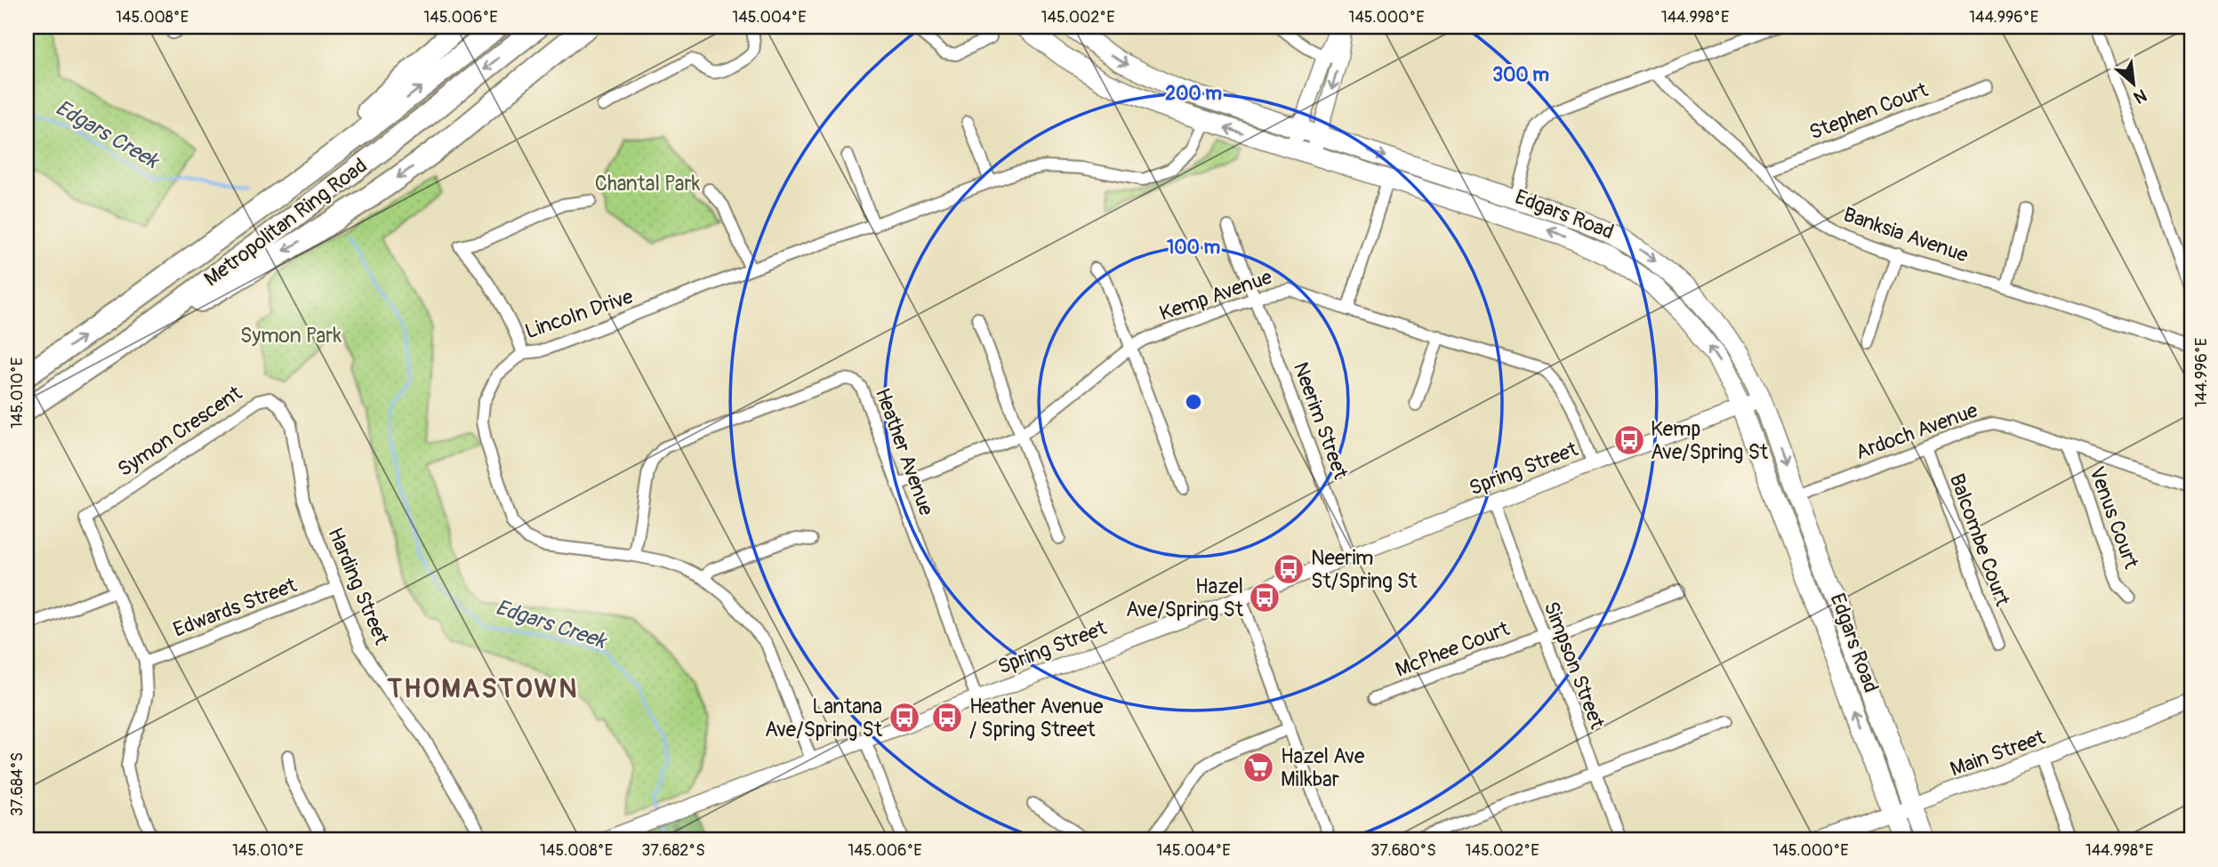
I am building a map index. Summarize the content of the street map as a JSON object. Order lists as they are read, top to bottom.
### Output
{
  "streets": {
    "highway": ["Metropolitan Ring Road"],
    "main road": ["Edgars Road"],
    "street": [
      "Stephen Court",
      "Banksia Avenue",
      "Kemp Avenue",
      "Lincoln Drive",
      "Neerim Street",
      "Symon Crescent",
      "Ardoch Avenue",
      "Heather Avenue",
      "Spring Street",
      "Venus Court",
      "Balcombe Court",
      "Harding Street",
      "Edwards Street",
      "McPhee Court",
      "Simpson Street",
      "Main Street"
    ]
  },
  "crossings": [
    ["Stephen Court", "Banksia Avenue"],
    ["Edgars Road", "Lincoln Drive"],
    ["Edgars Road", "Ardoch Avenue"],
    ["Edgars Road", "Spring Street"],
    ["Edgars Road", "Main Street"],
    ["Kemp Avenue", "Neerim Street"],
    ["Kemp Avenue", "Heather Avenue"],
    ["Kemp Avenue", "Spring Street"],
    ["Lincoln Drive", "Heather Avenue"],
    ["Lincoln Drive", "Spring Street"],
    ["Neerim Street", "Spring Street"],
    ["Symon Crescent", "Harding Street"],
    ["Ardoch Avenue", "Venus Court"],
    ["Ardoch Avenue", "Balcombe Court"],
    ["Heather Avenue", "Spring Street"],
    ["Spring Street", "Simpson Street"],
    ["Harding Street", "Edwards Street"],
    ["McPhee Court", "Simpson Street"]
  ],
  "districts": ["THOMASTOWN"],
  "water": ["Edgars Creek"],
  "parks": ["Chantal Park", "Symon Park"],
  "places": {
    "bus stop": [
      "Kemp Ave/Spring St",
      "Neerim St/Spring St",
      "Hazel Ave/Spring St",
      "Lantana Ave/Spring St",
      "Heather Avenue / Spring Street"
    ],
    "supermarket": ["Hazel Ave Milkbar"]
  },
  "north": "bottom right",
  "coordinates": [
    "145.008°E",
    "145.006°E",
    "145.004°E",
    "145.002°E",
    "145.000°E",
    "144.998°E",
    "144.996°E",
    "145.010°E",
    "37.684°S",
    "37.682°S",
    "37.680°S"
  ],
  "rings": ["300 m", "200 m", "100 m"]
}
